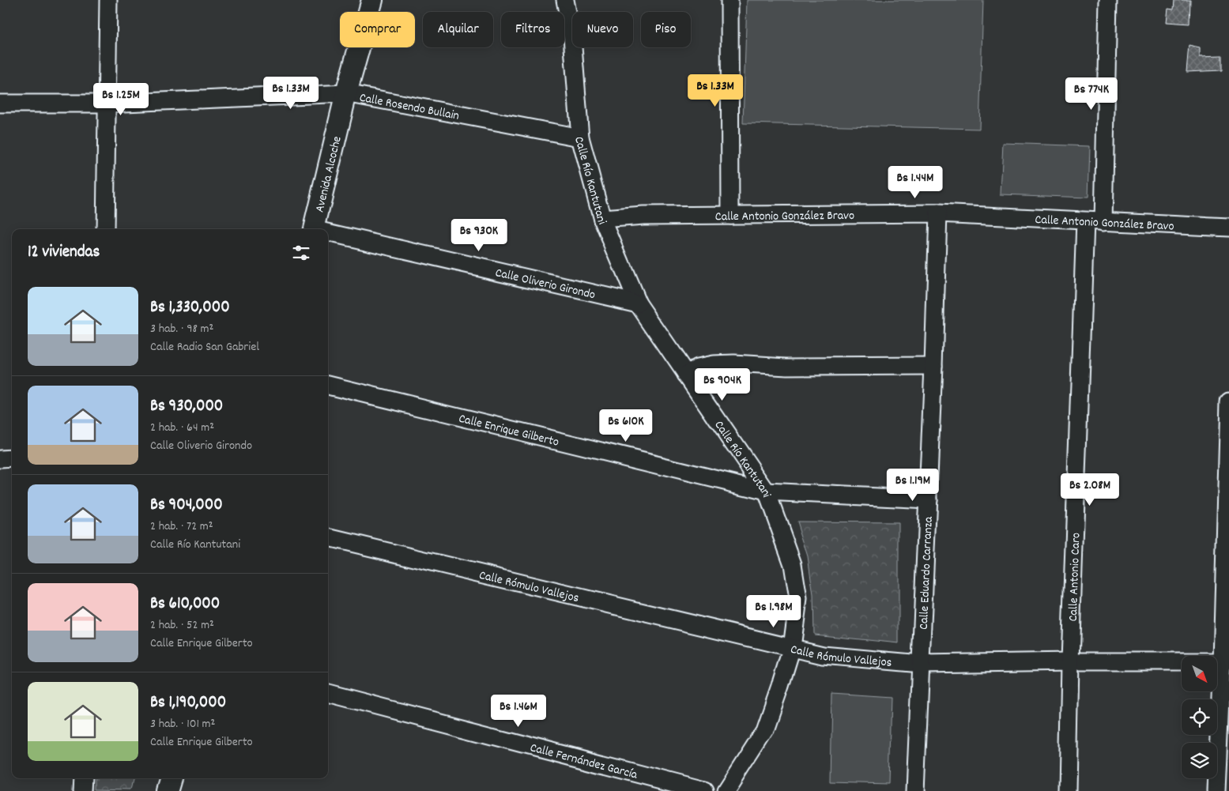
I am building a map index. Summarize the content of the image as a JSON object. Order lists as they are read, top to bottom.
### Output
{
  "streets": {
    "street": [
      "Calle Rosendo Bullain",
      "Avenida Alcoche",
      "Calle Río Kantutani",
      "Calle Antonio González Bravo",
      "Calle Oliverio Girondo",
      "Calle Enrique Gilberto",
      "Calle Eduardo Carranza",
      "Calle Antonio Caro",
      "Calle Rómulo Vallejos",
      "Calle Fernández García"
    ]
  },
  "crossings": [
    ["Calle Rosendo Bullain", "Avenida Alcoche"],
    ["Calle Rosendo Bullain", "Calle Río Kantutani"],
    ["Calle Río Kantutani", "Calle Antonio González Bravo"],
    ["Calle Río Kantutani", "Calle Oliverio Girondo"],
    ["Calle Río Kantutani", "Calle Enrique Gilberto"],
    ["Calle Río Kantutani", "Calle Rómulo Vallejos"],
    ["Calle Antonio González Bravo", "Calle Eduardo Carranza"],
    ["Calle Antonio González Bravo", "Calle Antonio Caro"],
    ["Calle Enrique Gilberto", "Calle Eduardo Carranza"],
    ["Calle Eduardo Carranza", "Calle Rómulo Vallejos"],
    ["Calle Antonio Caro", "Calle Rómulo Vallejos"]
  ],
  "north": "bottom right",
  "page": {
    "chip": [
      "Comprar",
      "Alquilar",
      "Filtros",
      "Nuevo",
      "Piso"
    ],
    "price": [
      "Bs 1.33M",
      "Bs 1.33M",
      "Bs 774K",
      "Bs 1.25M",
      "Bs 1.44M",
      "Bs 930K",
      "Bs 904K",
      "Bs 610K",
      "Bs 1.19M",
      "Bs 2.08M",
      "Bs 1.98M",
      "Bs 1.46M"
    ],
    "heading": "12 viviendas",
    "list": [
      {
        "name": "Bs 1,330,000",
        "note": "3 hab. · 98 m² · Calle Radio San Gabriel"
      },
      {
        "name": "Bs 930,000",
        "note": "2 hab. · 64 m² · Calle Oliverio Girondo"
      },
      {
        "name": "Bs 904,000",
        "note": "2 hab. · 72 m² · Calle Río Kantutani"
      },
      {
        "name": "Bs 610,000",
        "note": "2 hab. · 52 m² · Calle Enrique Gilberto"
      },
      {
        "name": "Bs 1,190,000",
        "note": "3 hab. · 101 m² · Calle Enrique Gilberto"
      }
    ]
  }
}
